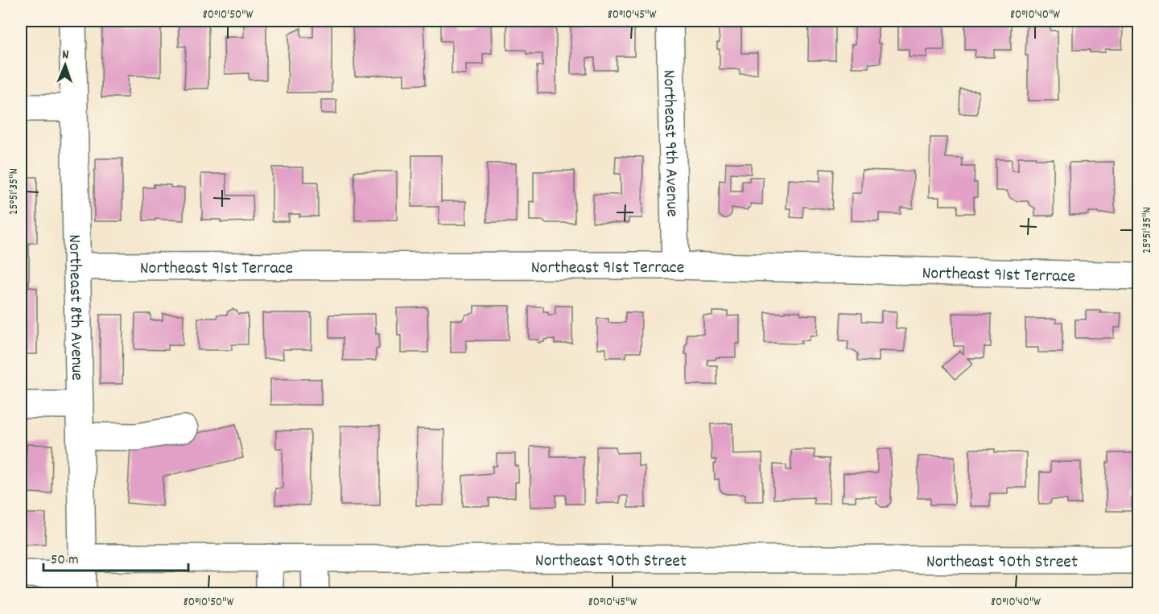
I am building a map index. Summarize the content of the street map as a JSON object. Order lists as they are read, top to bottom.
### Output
{
  "streets": {
    "street": [
      "Northeast 9th Avenue",
      "Northeast 91st Terrace",
      "Northeast 8th Avenue",
      "Northeast 90th Street"
    ]
  },
  "crossings": [
    ["Northeast 9th Avenue", "Northeast 91st Terrace"],
    ["Northeast 91st Terrace", "Northeast 8th Avenue"],
    ["Northeast 8th Avenue", "Northeast 90th Street"]
  ],
  "scale_bar": "50 m",
  "north": "top",
  "coordinates": [
    "80°10'50\"W",
    "80°10'45\"W",
    "80°10'40\"W",
    "25°51'35\"N"
  ]
}
